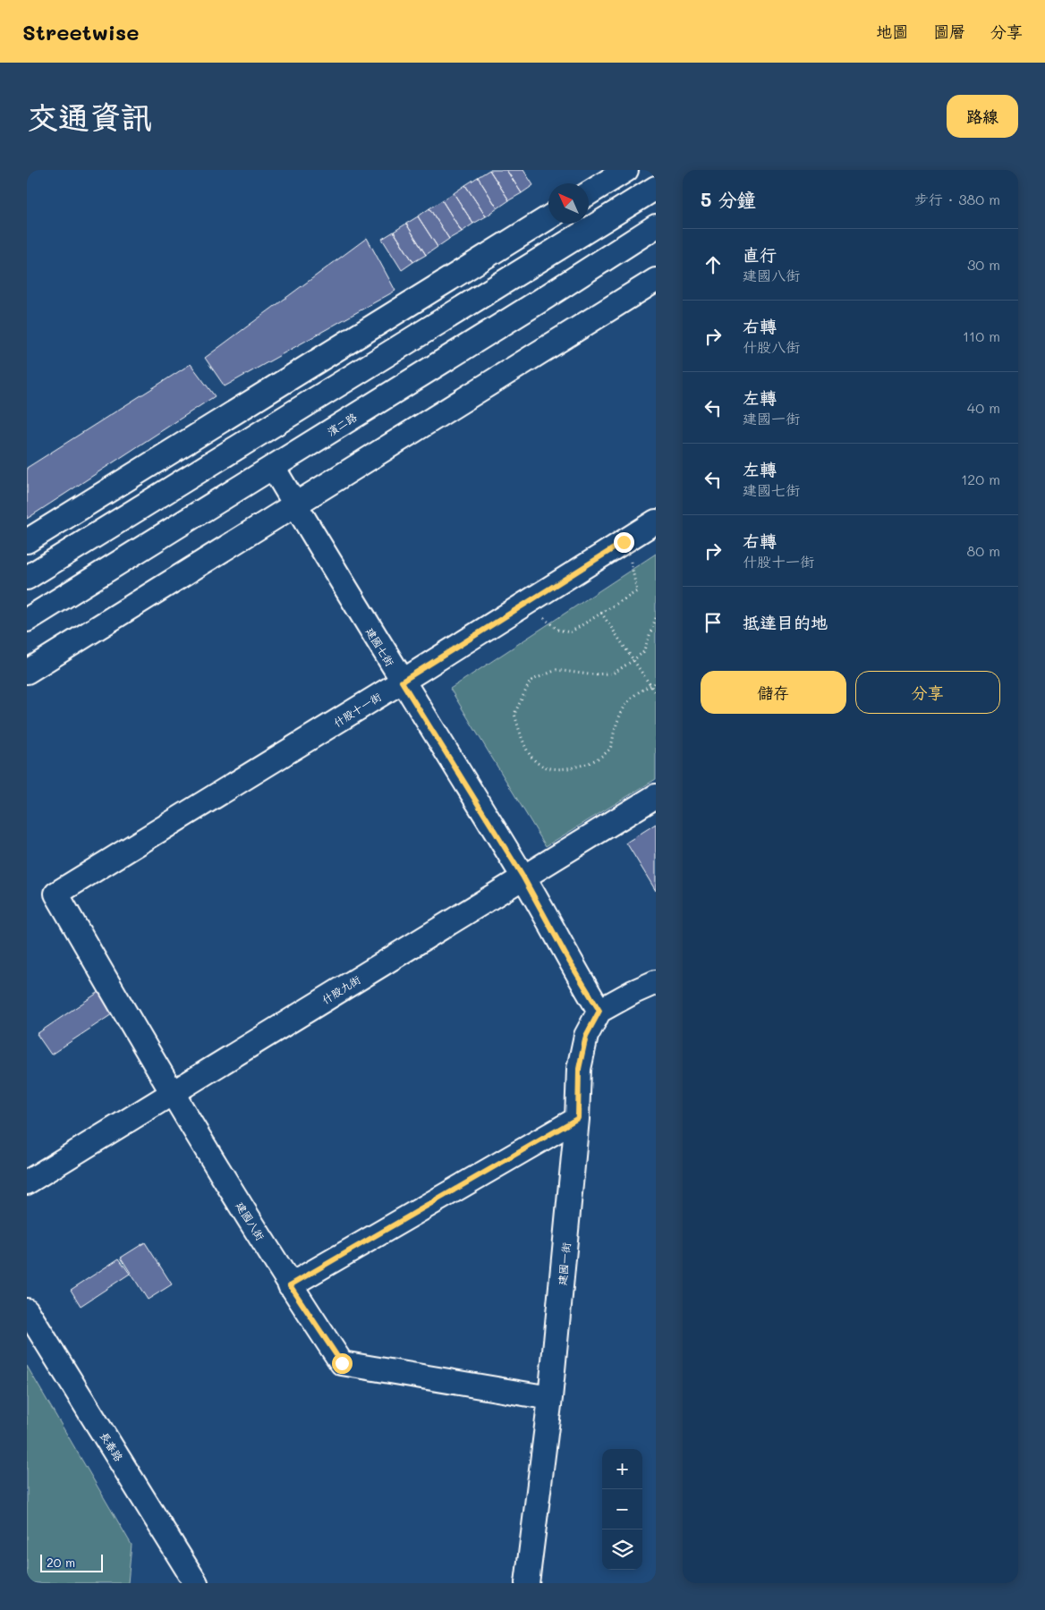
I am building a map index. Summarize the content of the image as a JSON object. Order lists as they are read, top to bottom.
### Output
{
  "streets": {
    "street": [
      "濱二路",
      "建國七街",
      "什股十一街",
      "什股九街",
      "建國八街",
      "建國一街",
      "長春路"
    ]
  },
  "crossings": [
    ["濱二路", "建國七街"],
    ["建國七街", "什股十一街"],
    ["建國七街", "什股九街"],
    ["建國七街", "建國一街"],
    ["什股十一街", "建國八街"],
    ["什股九街", "建國八街"],
    ["建國八街", "建國一街"]
  ],
  "scale_bar": "20 m",
  "north": "top left",
  "page": {
    "header": "Streetwise",
    "nav": ["地圖", "圖層", "分享"],
    "buttons": [
      "路線",
      ["儲存", "分享"]
    ],
    "title": "交通資訊",
    "heading": ["5 分鐘", "步行 · 380 m"],
    "list": [
      ["直行", "建國八街", "30 m"],
      ["右轉", "什股八街", "110 m"],
      ["左轉", "建國一街", "40 m"],
      ["左轉", "建國七街", "120 m"],
      ["右轉", "什股十一街", "80 m"],
      "抵達目的地"
    ],
    "map_buttons": ["+", "−"],
    "scale": "20 m"
  }
}
